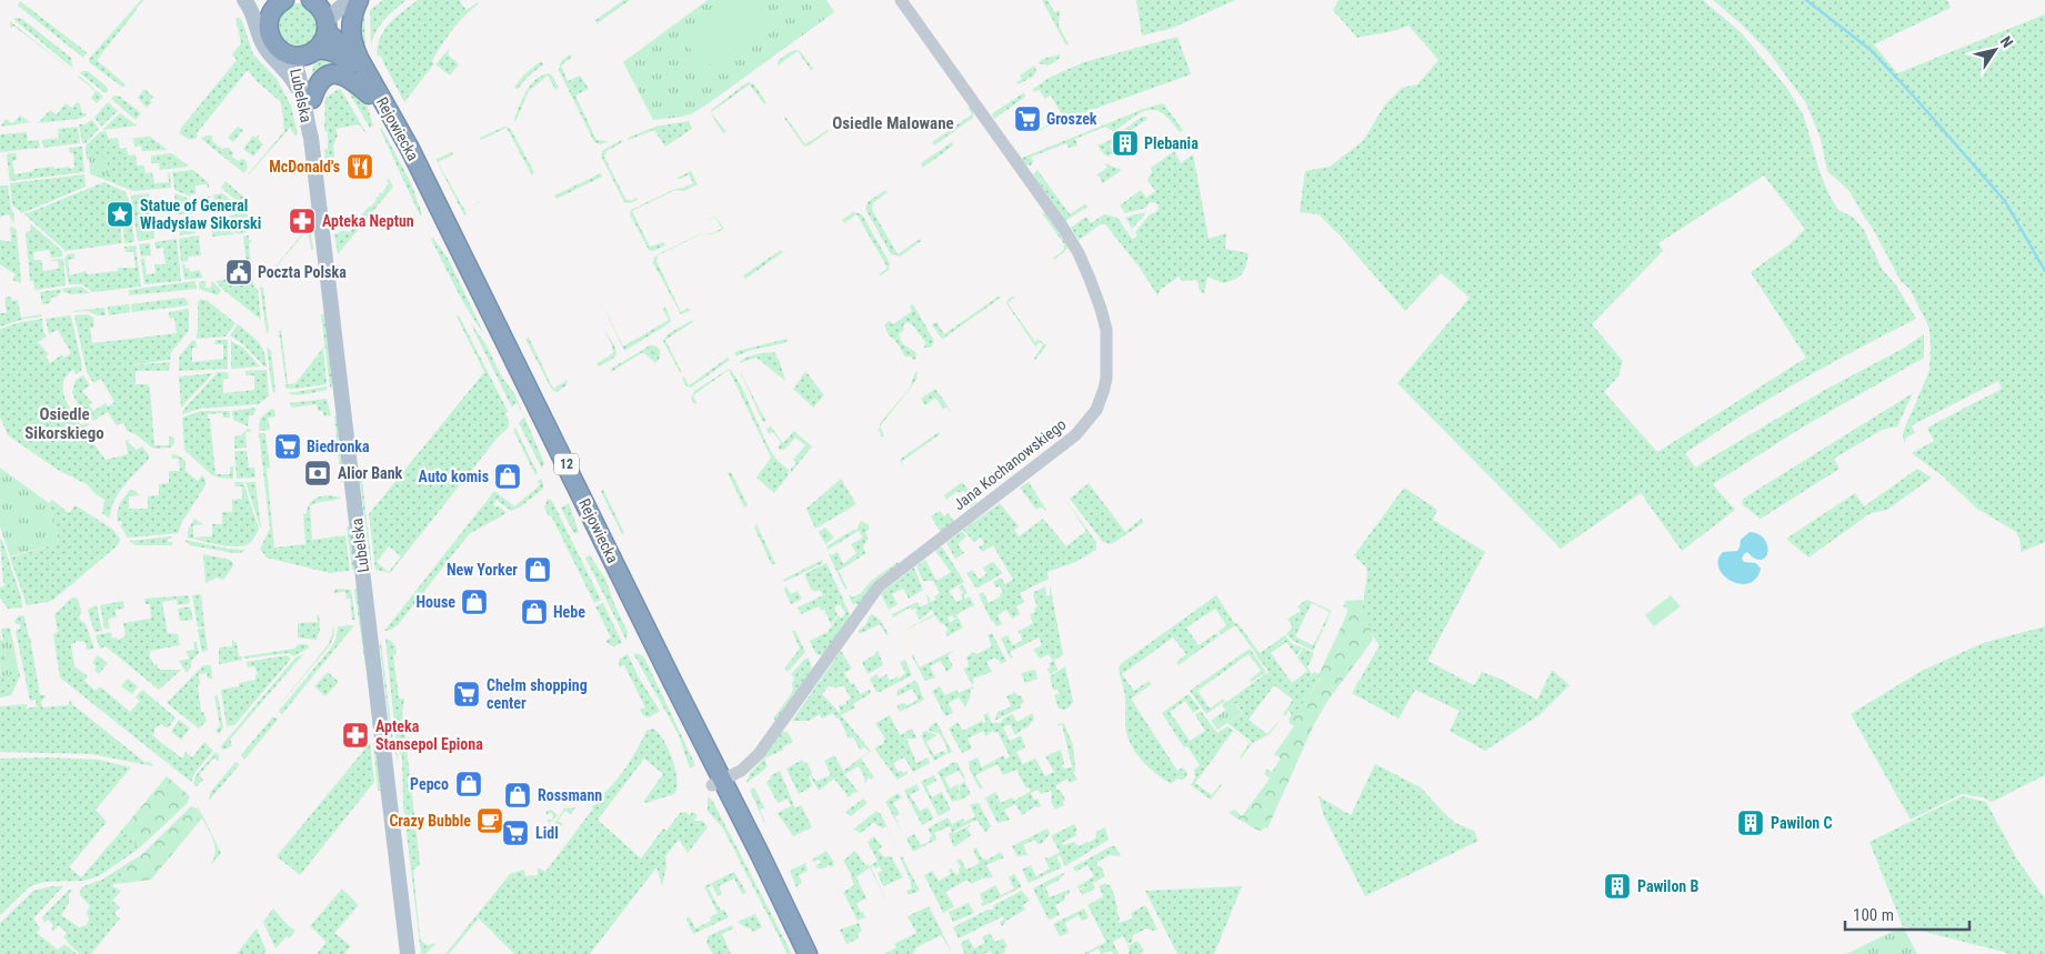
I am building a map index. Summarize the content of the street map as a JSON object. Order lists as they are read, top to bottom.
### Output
{
  "streets": {
    "highway": ["Rejowiecka", "12"],
    "main road": ["Lubelska"],
    "street": ["Jana Kochanowskiego"]
  },
  "crossings": [
    ["Lubelska", "Rejowiecka"],
    ["Lubelska", "12"],
    ["Rejowiecka", "12"],
    ["Rejowiecka", "Jana Kochanowskiego"]
  ],
  "districts": ["Osiedle Malowane", "Osiedle Sikorskiego"],
  "places": {
    "supermarket": [
      "Groszek",
      "Biedronka",
      "Chełm shopping center",
      "Lidl"
    ],
    "building": ["Plebania", "Pawilon C", "Pawilon B"],
    "restaurant": ["McDonald's"],
    "place": ["Statue of General Władysław Sikorski"],
    "pharmacy": ["Apteka Neptun", "Apteka Stansepol Epiona"],
    "public building": ["Poczta Polska"],
    "bank": ["Alior Bank"],
    "shop": [
      "Auto komis",
      "New Yorker",
      "House",
      "Hebe",
      "Pepco",
      "Rossmann"
    ],
    "cafe": ["Crazy Bubble"]
  },
  "scale_bar": "100 m",
  "north": "top right"
}
